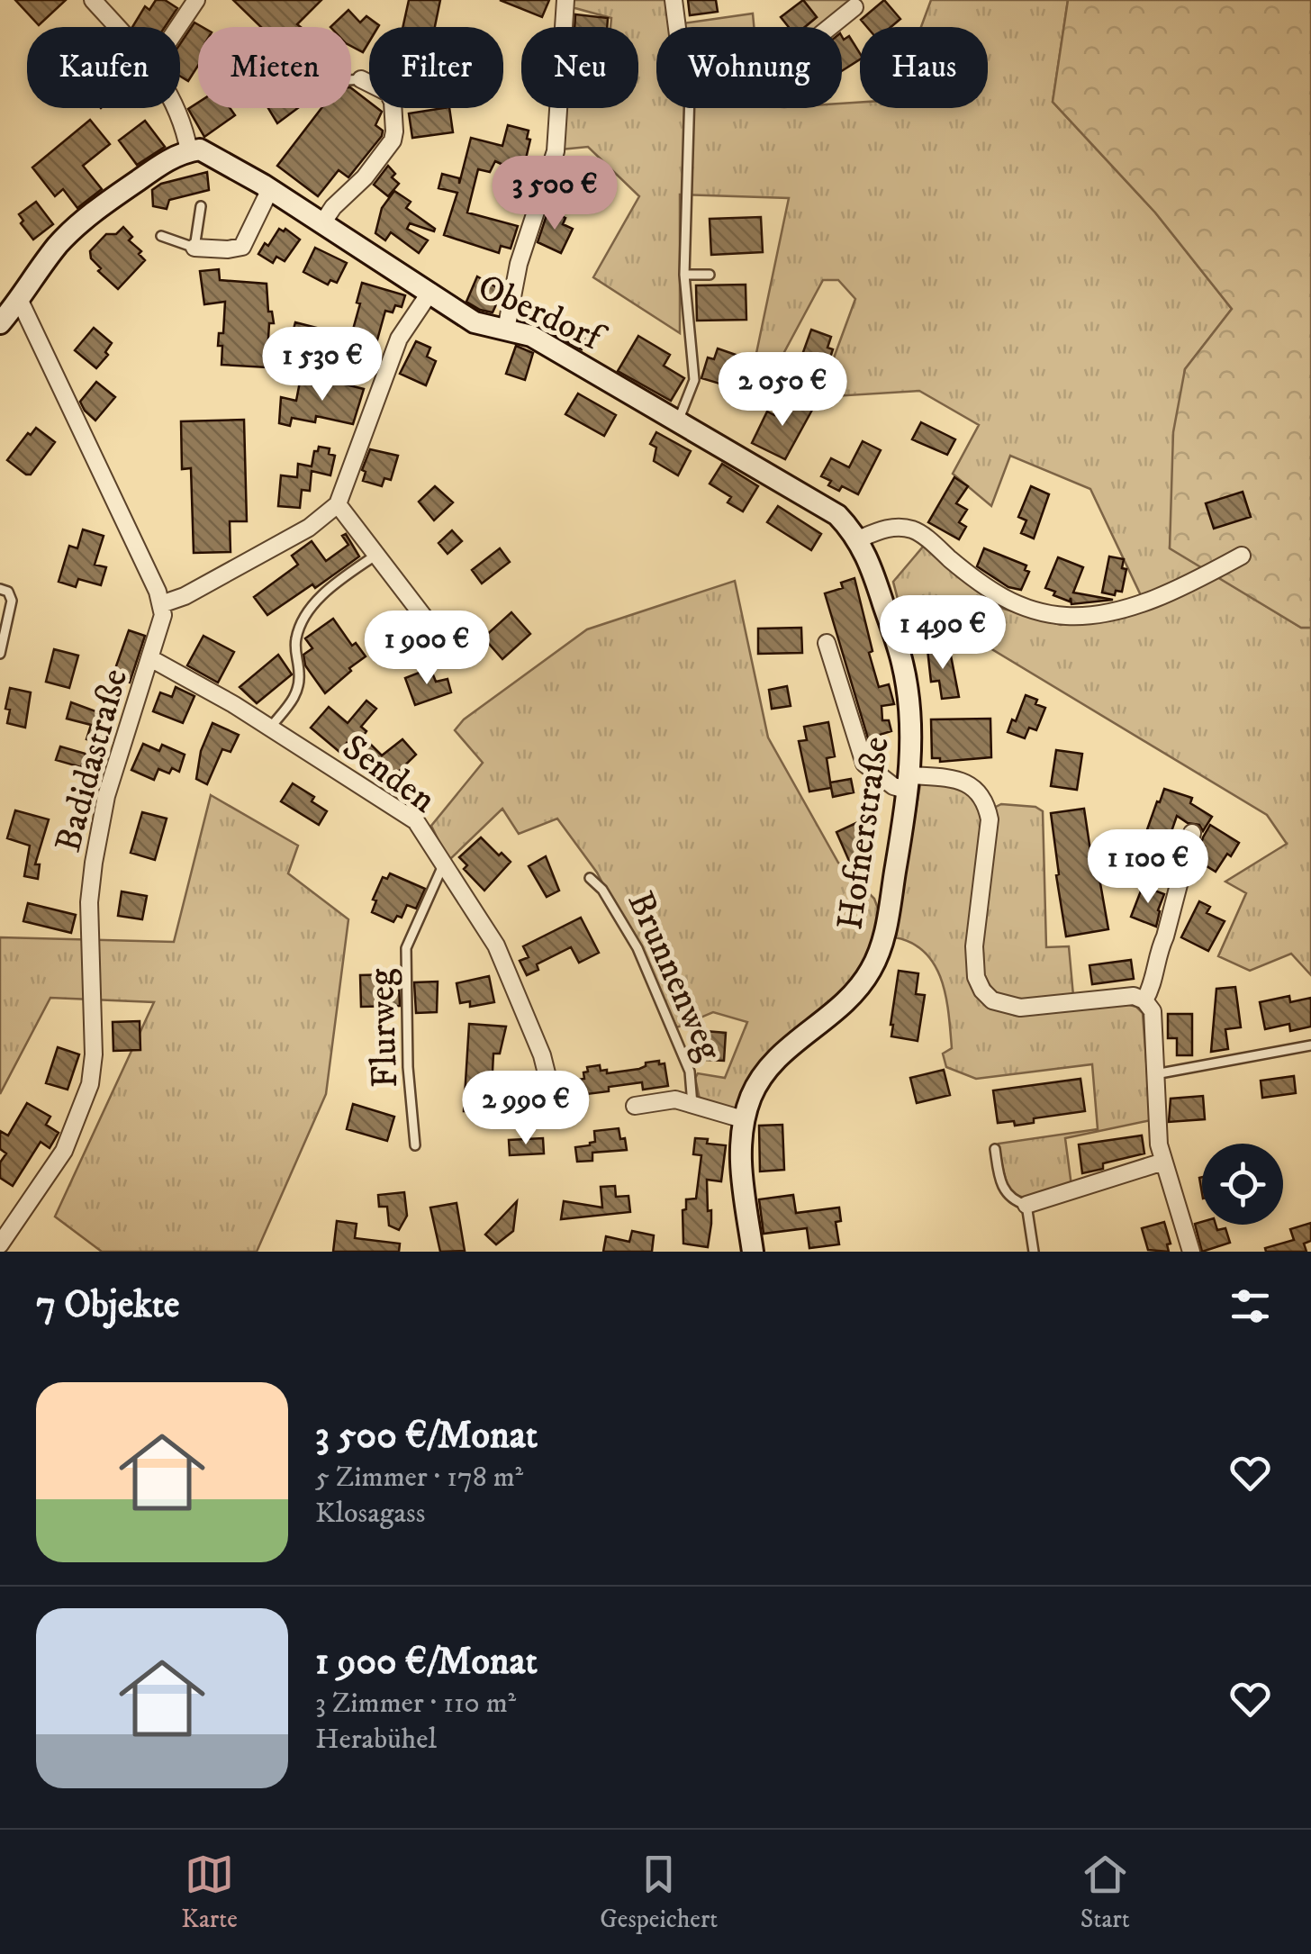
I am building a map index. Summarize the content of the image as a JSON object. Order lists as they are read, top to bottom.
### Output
{
  "streets": {
    "main road": ["Oberdorf", "Hofnerstraße"],
    "street": ["Badidastraße", "Senden", "Brunnenweg"],
    "lane": ["Flurweg"]
  },
  "crossings": [
    ["Oberdorf", "Hofnerstraße"],
    ["Badidastraße", "Senden"],
    ["Senden", "Flurweg"],
    ["Hofnerstraße", "Brunnenweg"]
  ],
  "page": {
    "chip": [
      "Kaufen",
      "Mieten",
      "Filter",
      "Neu",
      "Wohnung",
      "Haus"
    ],
    "price": [
      "3 500 €",
      "1 530 €",
      "2 050 €",
      "1 490 €",
      "1 900 €",
      "1 100 €",
      "2 990 €"
    ],
    "heading": "7 Objekte",
    "list": [
      {
        "name": "3 500 €/Monat",
        "note": "5 Zimmer · 178 m² · Klosagass"
      },
      {
        "name": "1 900 €/Monat",
        "note": "3 Zimmer · 110 m² · Herabühel"
      }
    ],
    "tabs": ["Karte", "Gespeichert", "Start"]
  }
}
